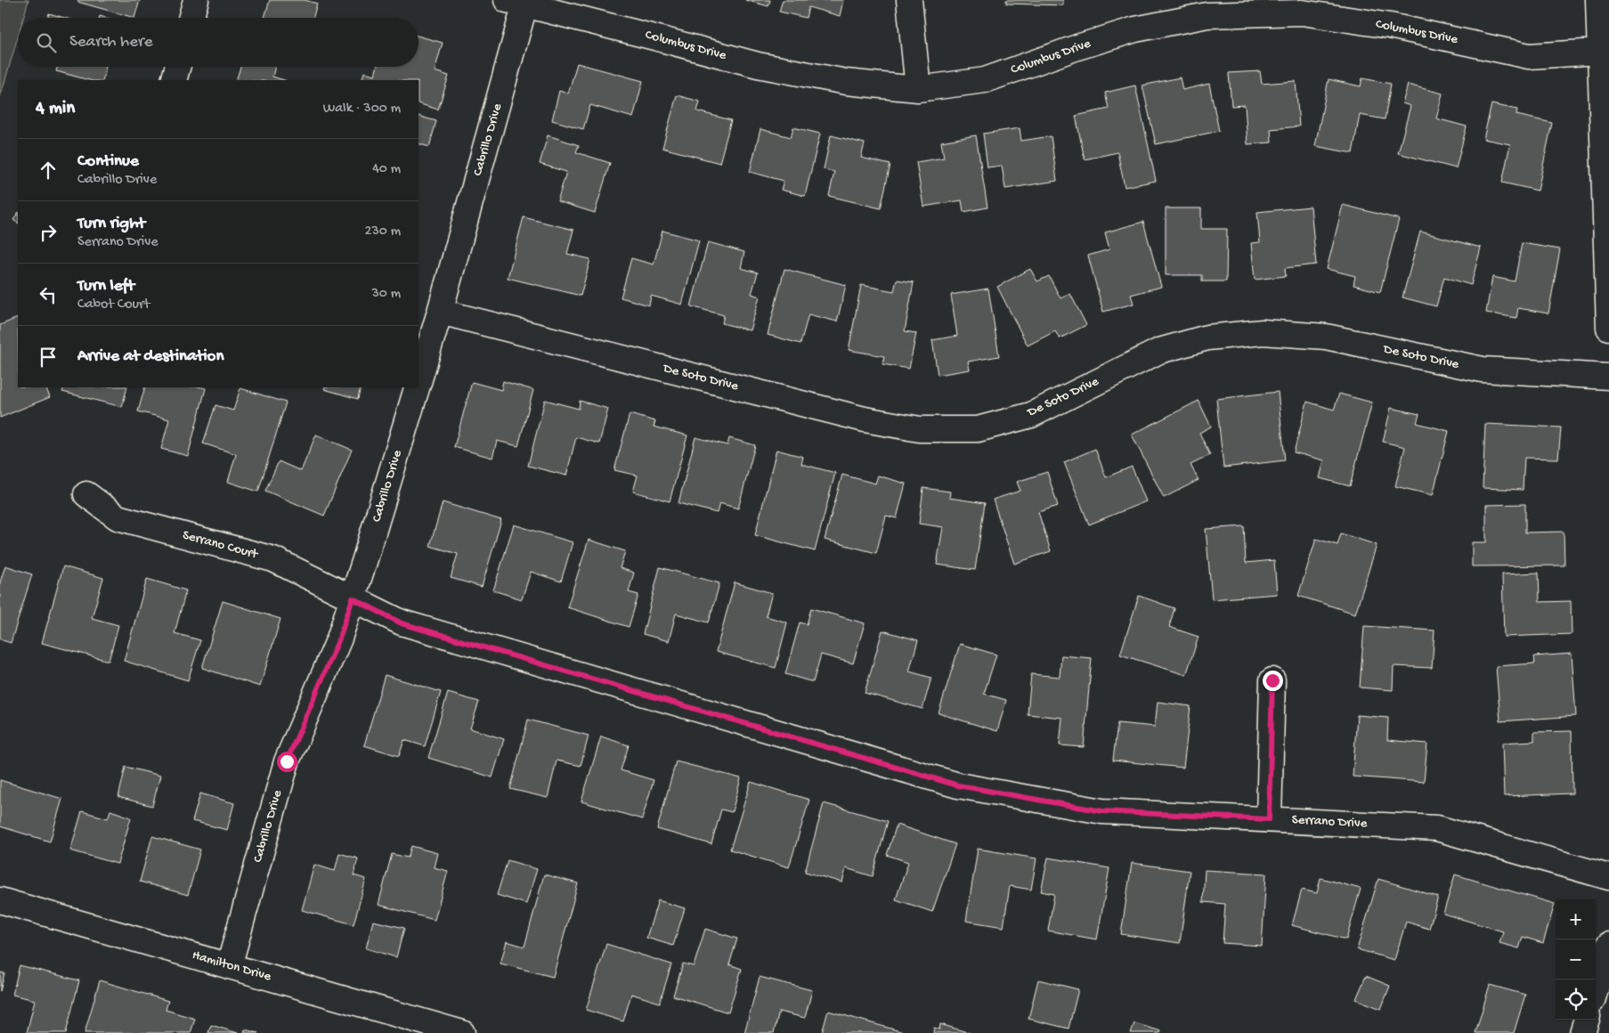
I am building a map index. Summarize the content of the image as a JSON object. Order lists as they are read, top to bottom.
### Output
{
  "streets": {
    "street": [
      "Columbus Drive",
      "Cabrillo Drive",
      "De Soto Drive",
      "Serrano Court",
      "Serrano Drive",
      "Hamilton Drive"
    ]
  },
  "crossings": [
    ["Columbus Drive", "Cabrillo Drive"],
    ["Cabrillo Drive", "De Soto Drive"],
    ["Cabrillo Drive", "Serrano Court"],
    ["Cabrillo Drive", "Serrano Drive"],
    ["Cabrillo Drive", "Hamilton Drive"],
    ["Serrano Court", "Serrano Drive"]
  ],
  "page": {
    "search": "Search here",
    "heading": ["4 min", "Walk · 300 m"],
    "list": [
      ["Continue", "Cabrillo Drive", "40 m"],
      ["Turn right", "Serrano Drive", "230 m"],
      ["Turn left", "Cabot Court", "30 m"],
      "Arrive at destination"
    ],
    "map_buttons": ["+", "−"]
  }
}
